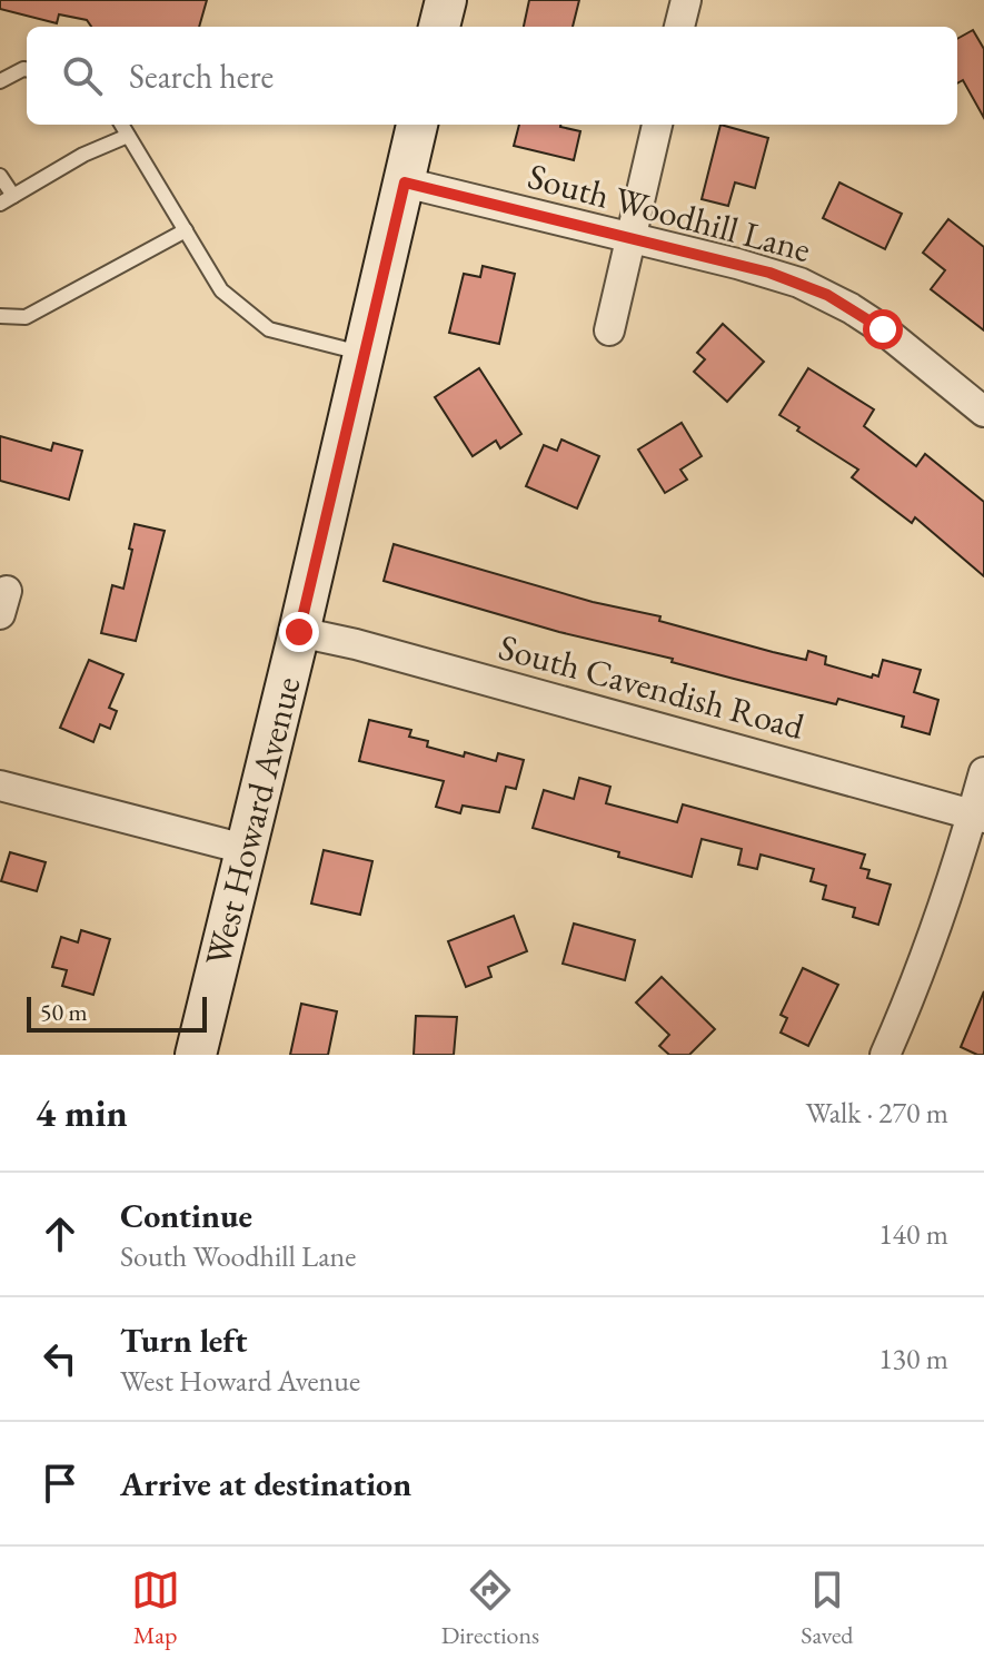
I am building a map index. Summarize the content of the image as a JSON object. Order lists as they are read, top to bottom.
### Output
{
  "streets": {
    "street": ["South Woodhill Lane", "South Cavendish Road", "West Howard Avenue"]
  },
  "crossings": [
    ["South Woodhill Lane", "West Howard Avenue"],
    ["South Cavendish Road", "West Howard Avenue"]
  ],
  "scale_bar": "50 m",
  "page": {
    "search": "Search here",
    "scale": "50 m",
    "heading": ["4 min", "Walk · 270 m"],
    "list": [
      ["Continue", "South Woodhill Lane", "140 m"],
      ["Turn left", "West Howard Avenue", "130 m"],
      "Arrive at destination"
    ],
    "nav": ["Map", "Directions", "Saved"]
  }
}
